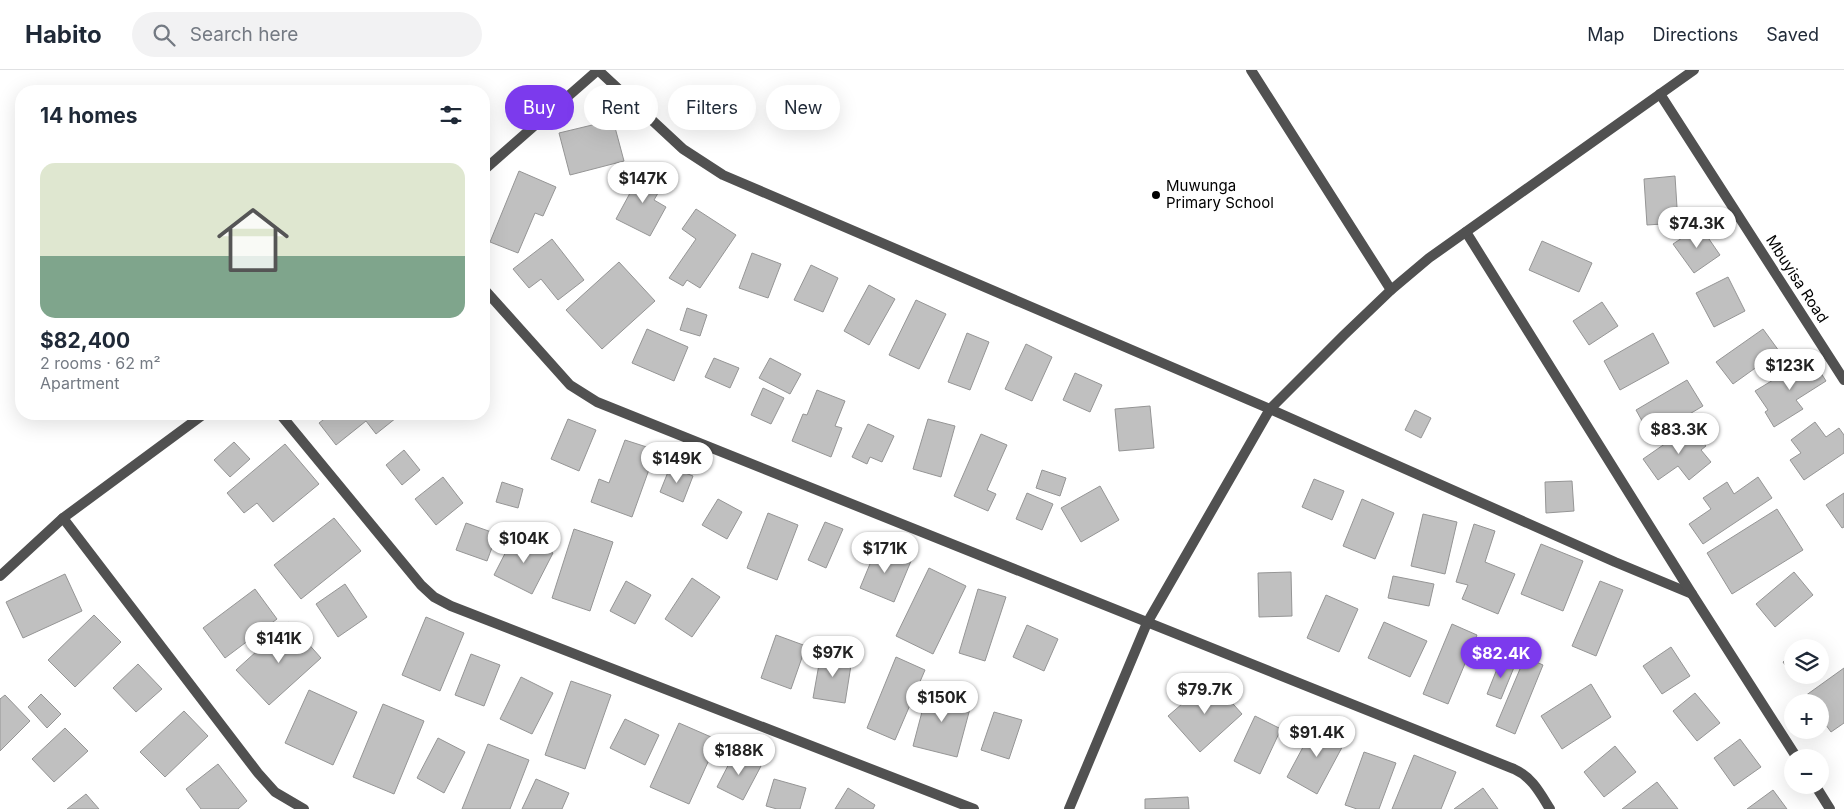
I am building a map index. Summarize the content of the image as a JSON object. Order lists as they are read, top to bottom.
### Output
{
  "streets": {
    "street": ["Mbuyisa Road"]
  },
  "places": ["Muwunga Primary School"],
  "page": {
    "header": "Habito",
    "search": "Search here",
    "nav": ["Map", "Directions", "Saved"],
    "chip": [
      "Buy",
      "Rent",
      "Filters",
      "New"
    ],
    "heading": "14 homes",
    "list": [
      {
        "name": "$82,400",
        "note": "2 rooms · 62 m² · Apartment"
      }
    ],
    "price": [
      "$147K",
      "$74.3K",
      "$123K",
      "$83.3K",
      "$149K",
      "$104K",
      "$171K",
      "$141K",
      "$97K",
      "$82.4K",
      "$79.7K",
      "$150K",
      "$91.4K",
      "$188K"
    ],
    "map_buttons": ["+", "−"]
  }
}
